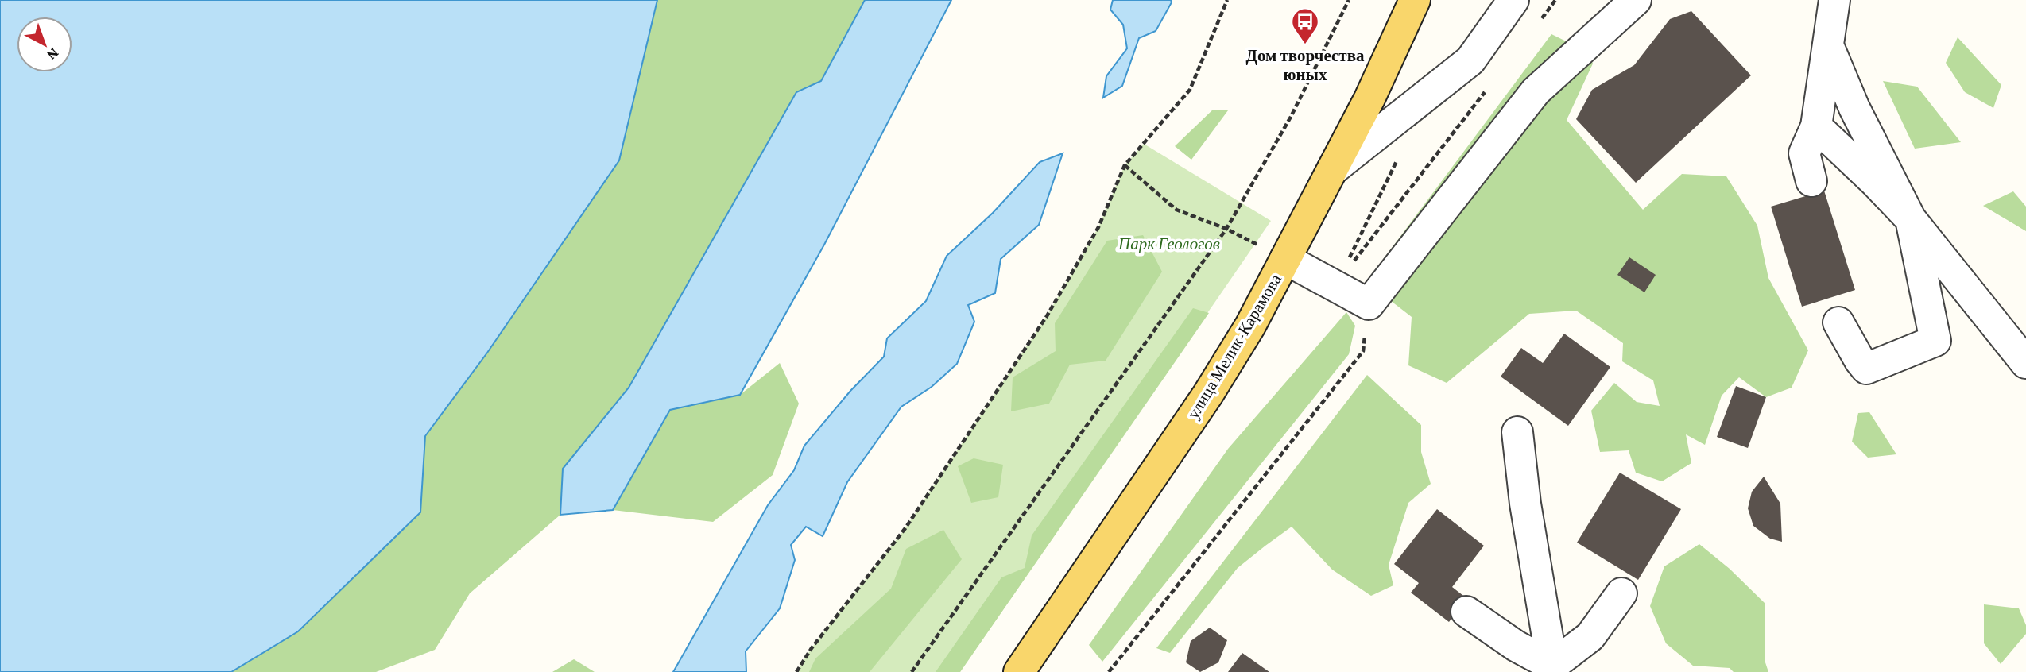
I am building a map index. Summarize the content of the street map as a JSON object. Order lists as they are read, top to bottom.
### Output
{
  "streets": {
    "main road": ["улица Мелик-Карамова"]
  },
  "parks": ["Парк Геологов"],
  "places": {
    "bus stop": ["Дом творчества юных"]
  },
  "north": "bottom right"
}
